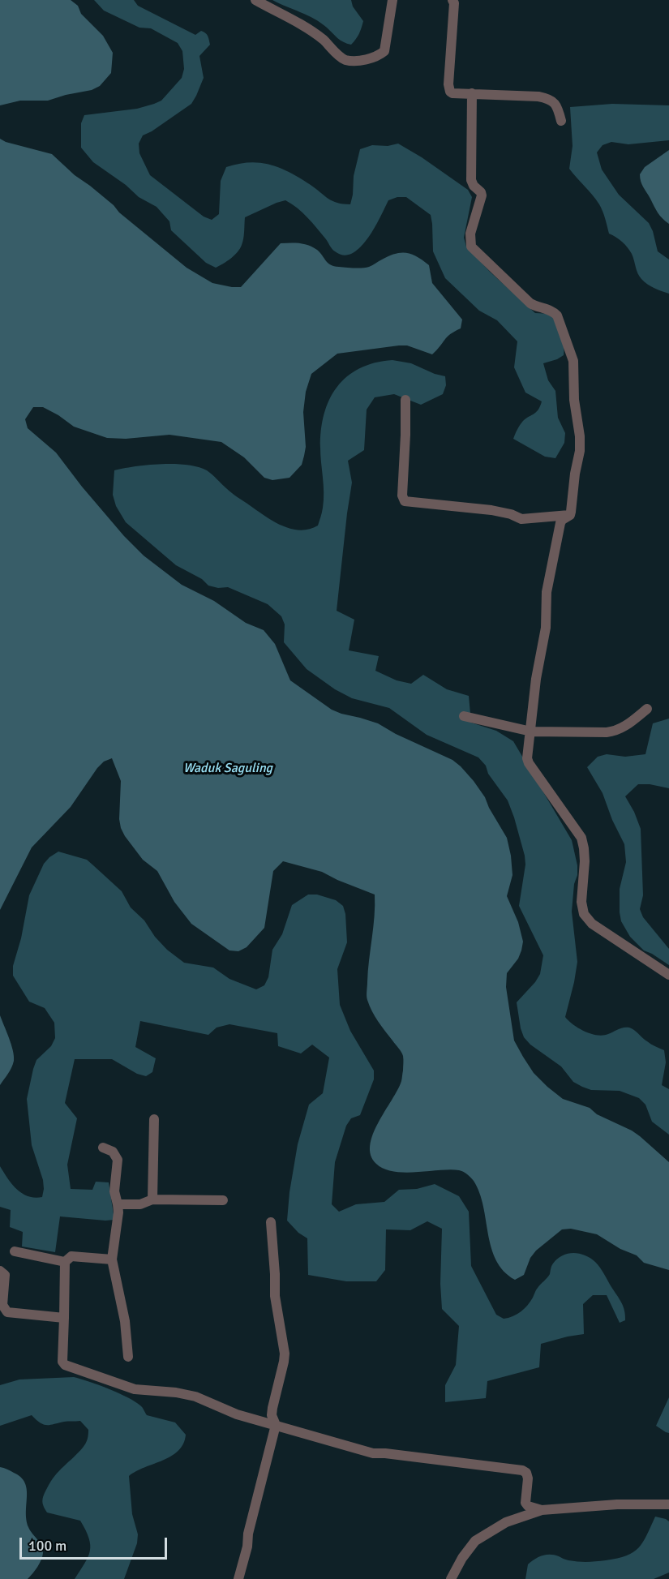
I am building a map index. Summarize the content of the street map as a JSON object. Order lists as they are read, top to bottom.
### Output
{
  "water": ["Waduk Saguling"],
  "scale_bar": "100 m"
}
